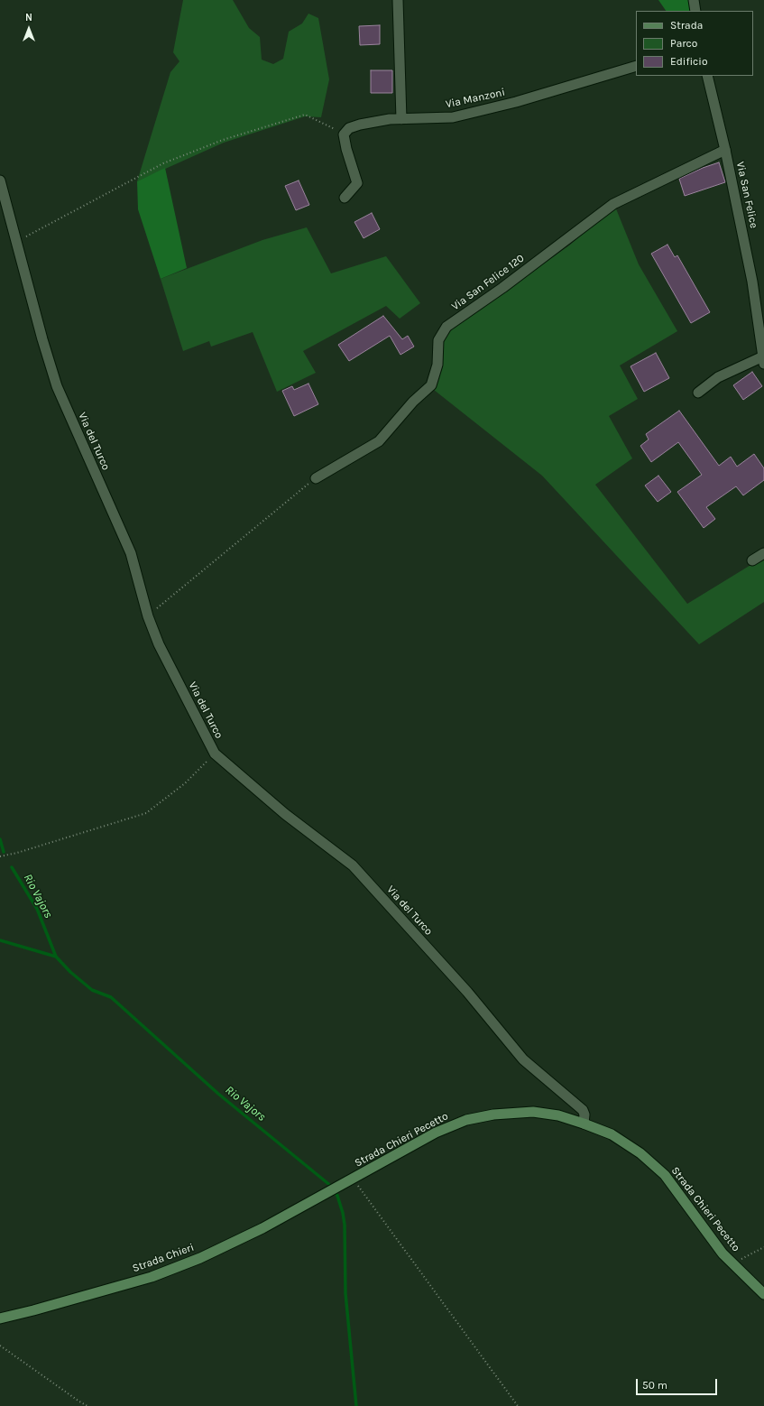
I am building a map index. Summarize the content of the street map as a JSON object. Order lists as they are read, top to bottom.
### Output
{
  "streets": {
    "main road": ["Strada Chieri Pecetto", "Strada Chieri"],
    "street": [
      "Via Manzoni",
      "Via San Felice",
      "Via San Felice 120",
      "Via del Turco"
    ]
  },
  "crossings": [
    ["Via San Felice", "Via San Felice 120"],
    ["Via del Turco", "Strada Chieri Pecetto"],
    ["Strada Chieri Pecetto", "Strada Chieri"]
  ],
  "water": ["Rio Vajors"],
  "legend": ["Strada", "Parco", "Edificio"],
  "scale_bar": "50 m",
  "north": "top"
}
